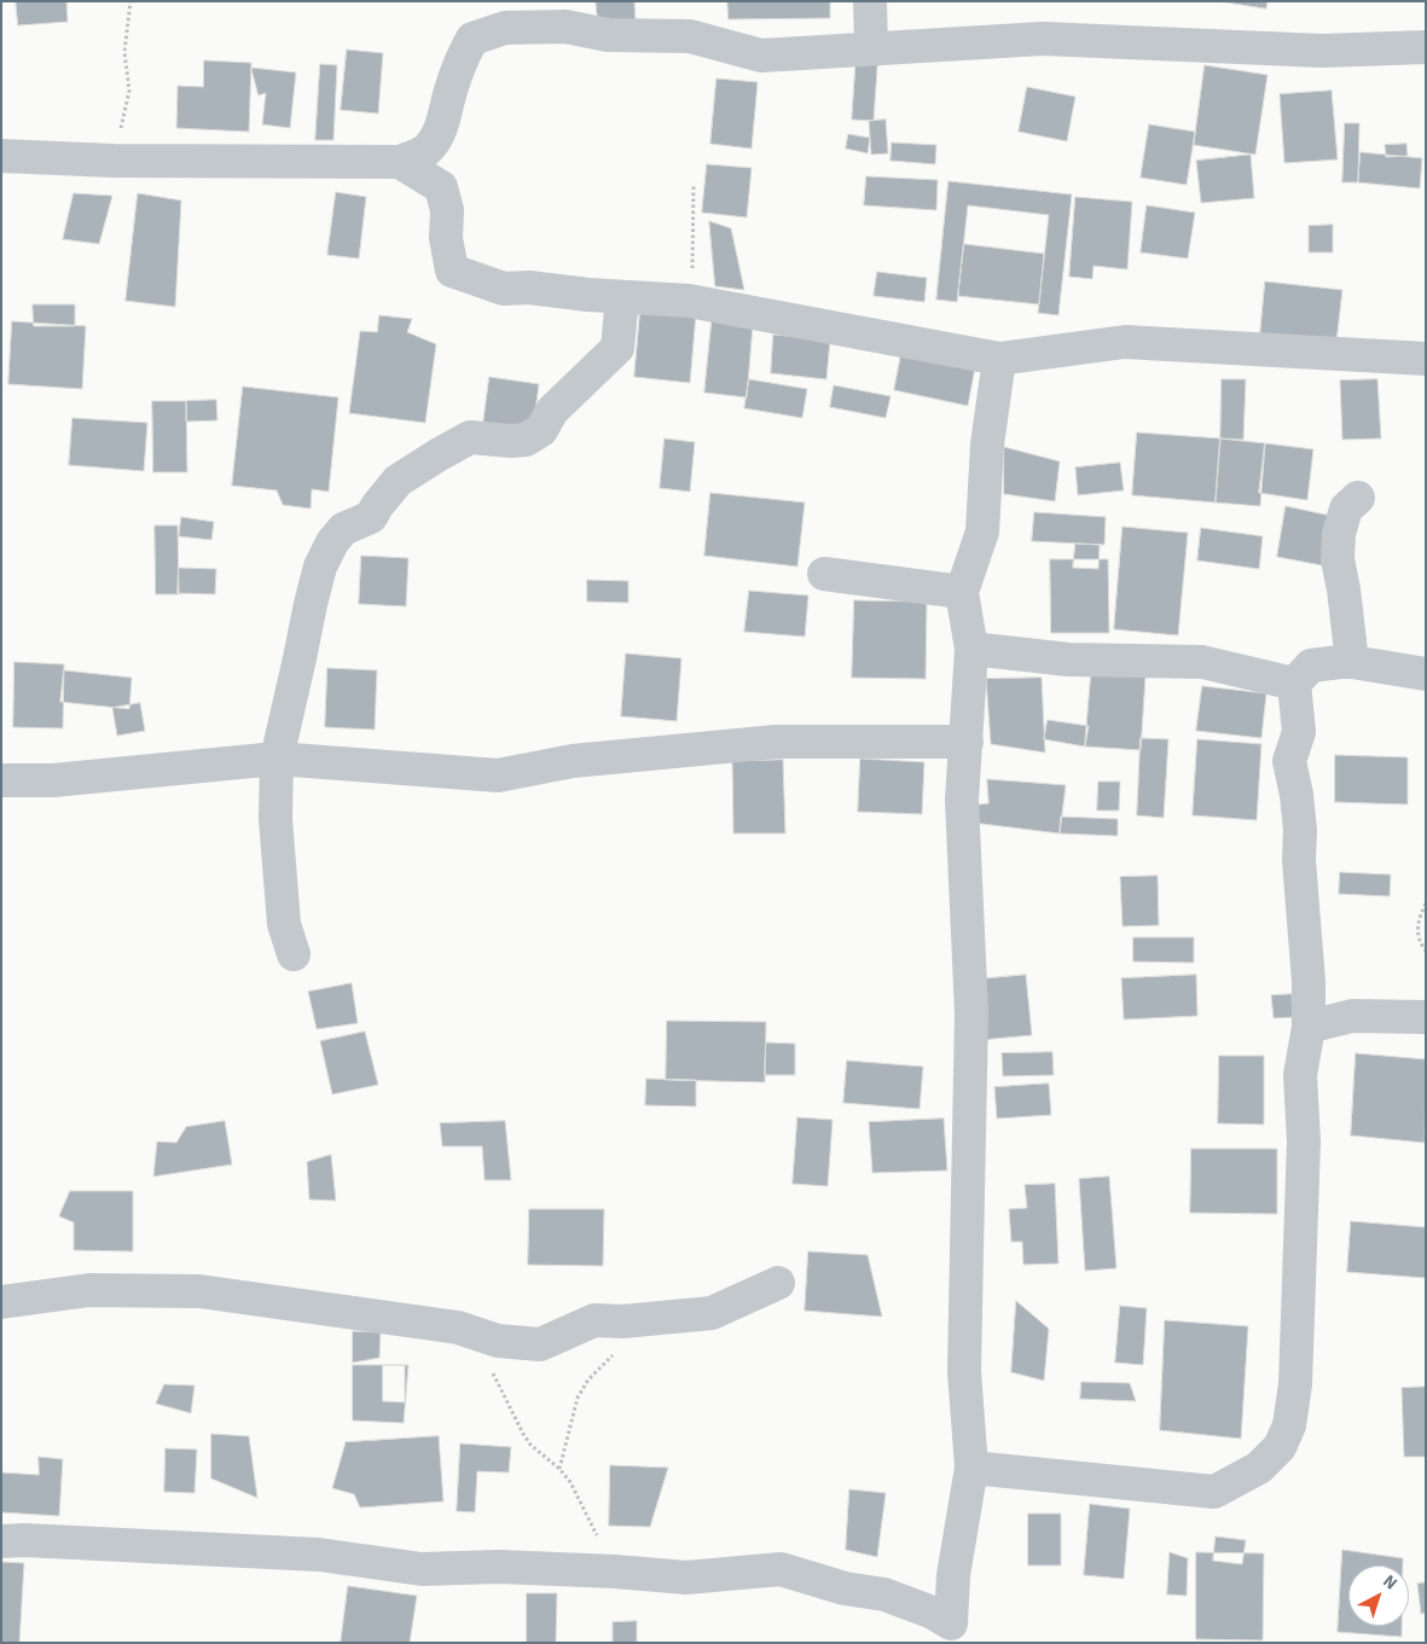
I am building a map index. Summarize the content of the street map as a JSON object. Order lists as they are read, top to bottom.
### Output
{
  "north": "top right"
}
